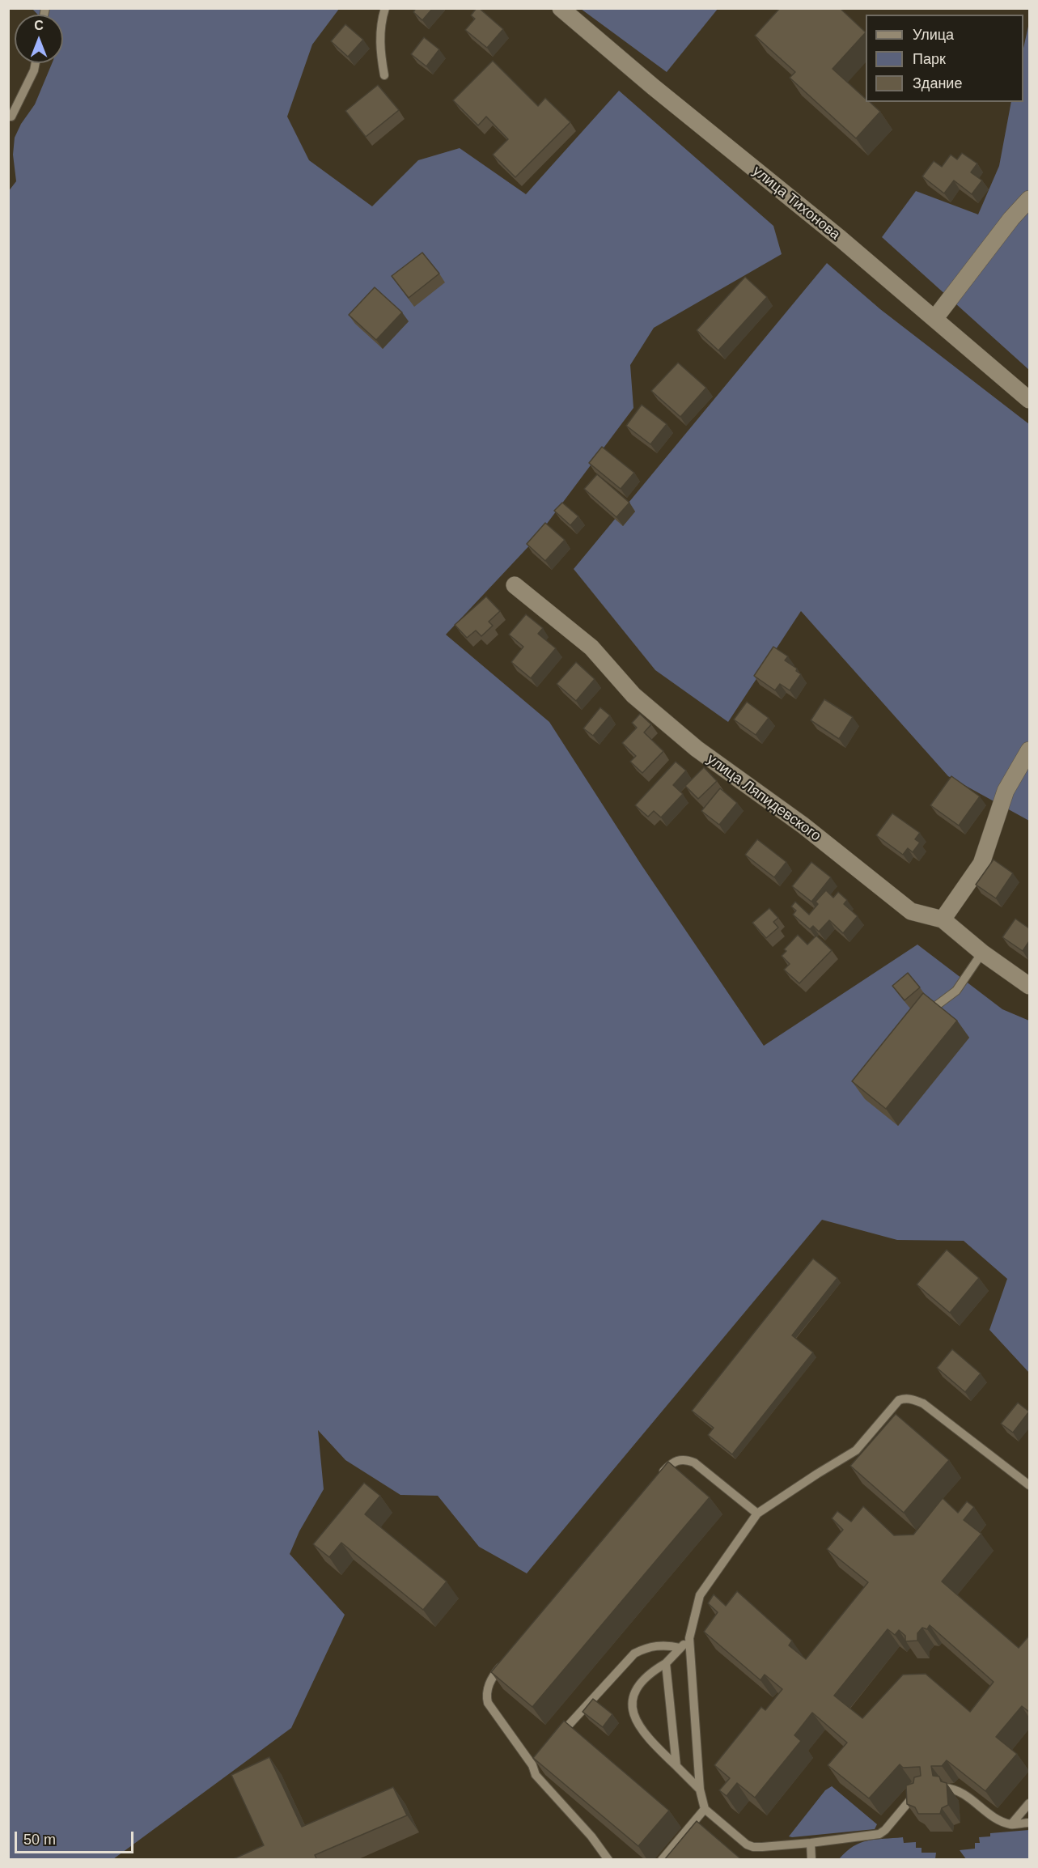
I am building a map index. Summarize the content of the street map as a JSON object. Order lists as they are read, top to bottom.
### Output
{
  "streets": {
    "street": ["улица Тихонова", "улица Ляпидевского"]
  },
  "legend": ["Улица", "Парк", "Здание"],
  "scale_bar": "50 m",
  "north": "top"
}
